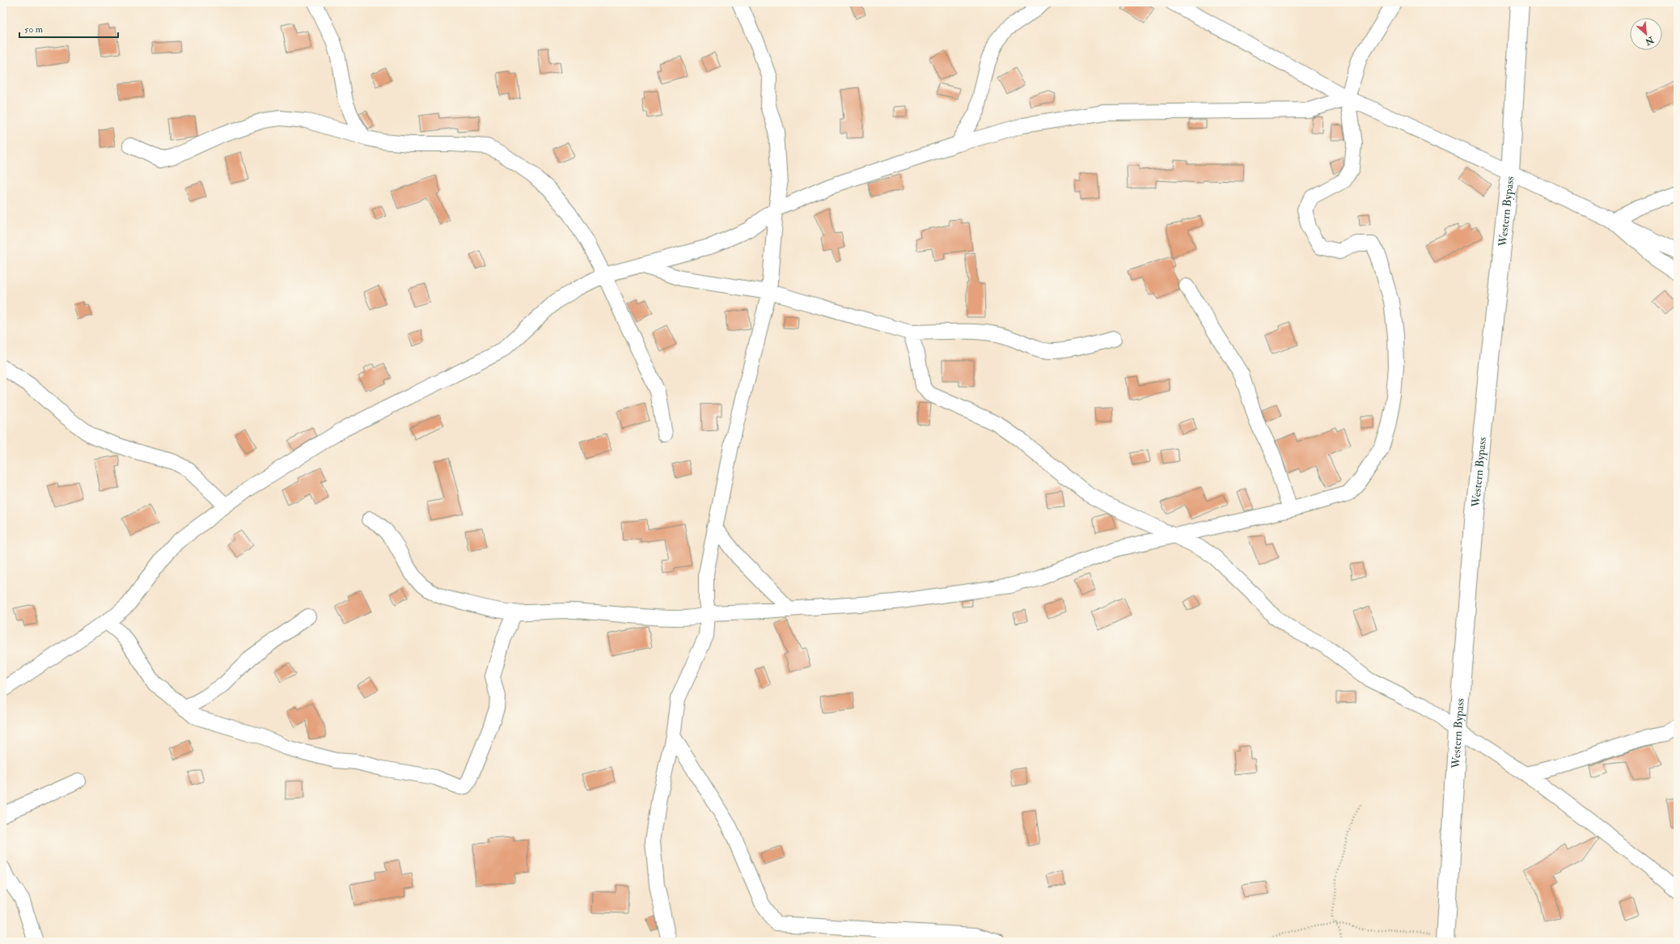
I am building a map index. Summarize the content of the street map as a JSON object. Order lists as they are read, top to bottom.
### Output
{
  "streets": {
    "main road": ["Western Bypass"]
  },
  "scale_bar": "50 m",
  "north": "bottom right"
}
